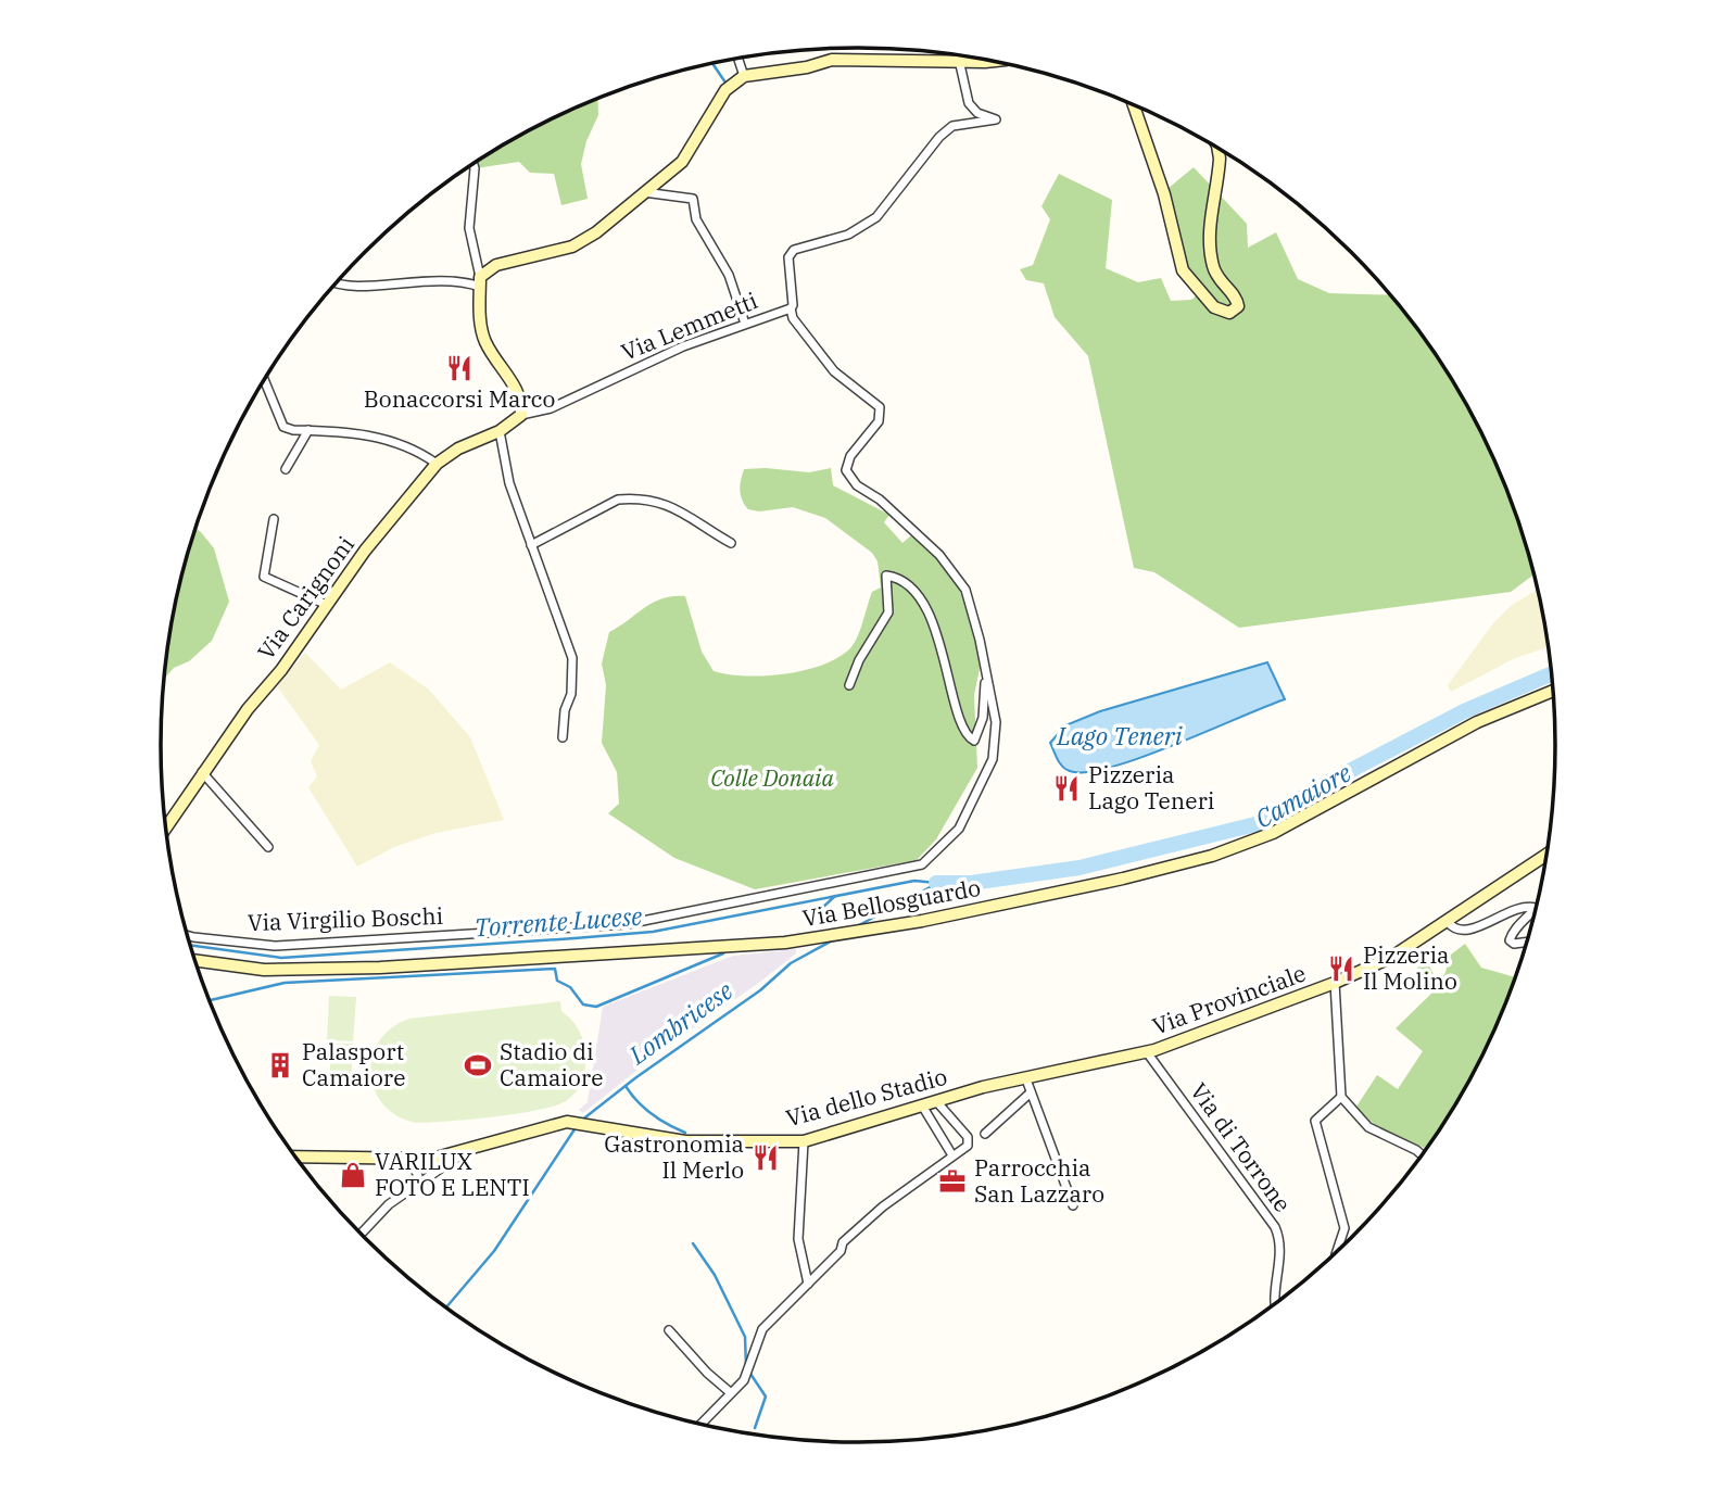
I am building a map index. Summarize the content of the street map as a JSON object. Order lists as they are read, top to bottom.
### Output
{
  "streets": {
    "street": [
      "Via Lemmetti",
      "Via Carignoni",
      "Via Bellosguardo",
      "Via Virgilio Boschi",
      "Via Provinciale",
      "Via dello Stadio",
      "Via di Torrone"
    ]
  },
  "crossings": [
    ["Via Lemmetti", "Via Carignoni"],
    ["Via Lemmetti", "Via Virgilio Boschi"],
    ["Via Provinciale", "Via dello Stadio"],
    ["Via Provinciale", "Via di Torrone"],
    ["Via dello Stadio", "Via di Torrone"]
  ],
  "water": [
    "Lago Teneri",
    "Camaiore",
    "Torrente Lucese",
    "Lombricese"
  ],
  "parks": ["Colle Donaia"],
  "places": {
    "restaurant": [
      "Bonaccorsi Marco",
      "Pizzeria Lago Teneri",
      "Pizzeria Il Molino",
      "Gastronomia Il Merlo"
    ],
    "building": ["Palasport Camaiore"],
    "sports": ["Stadio di Camaiore"],
    "shop": ["VARILUX FOTO E LENTI"],
    "office": ["Parrocchia San Lazzaro"]
  }
}
